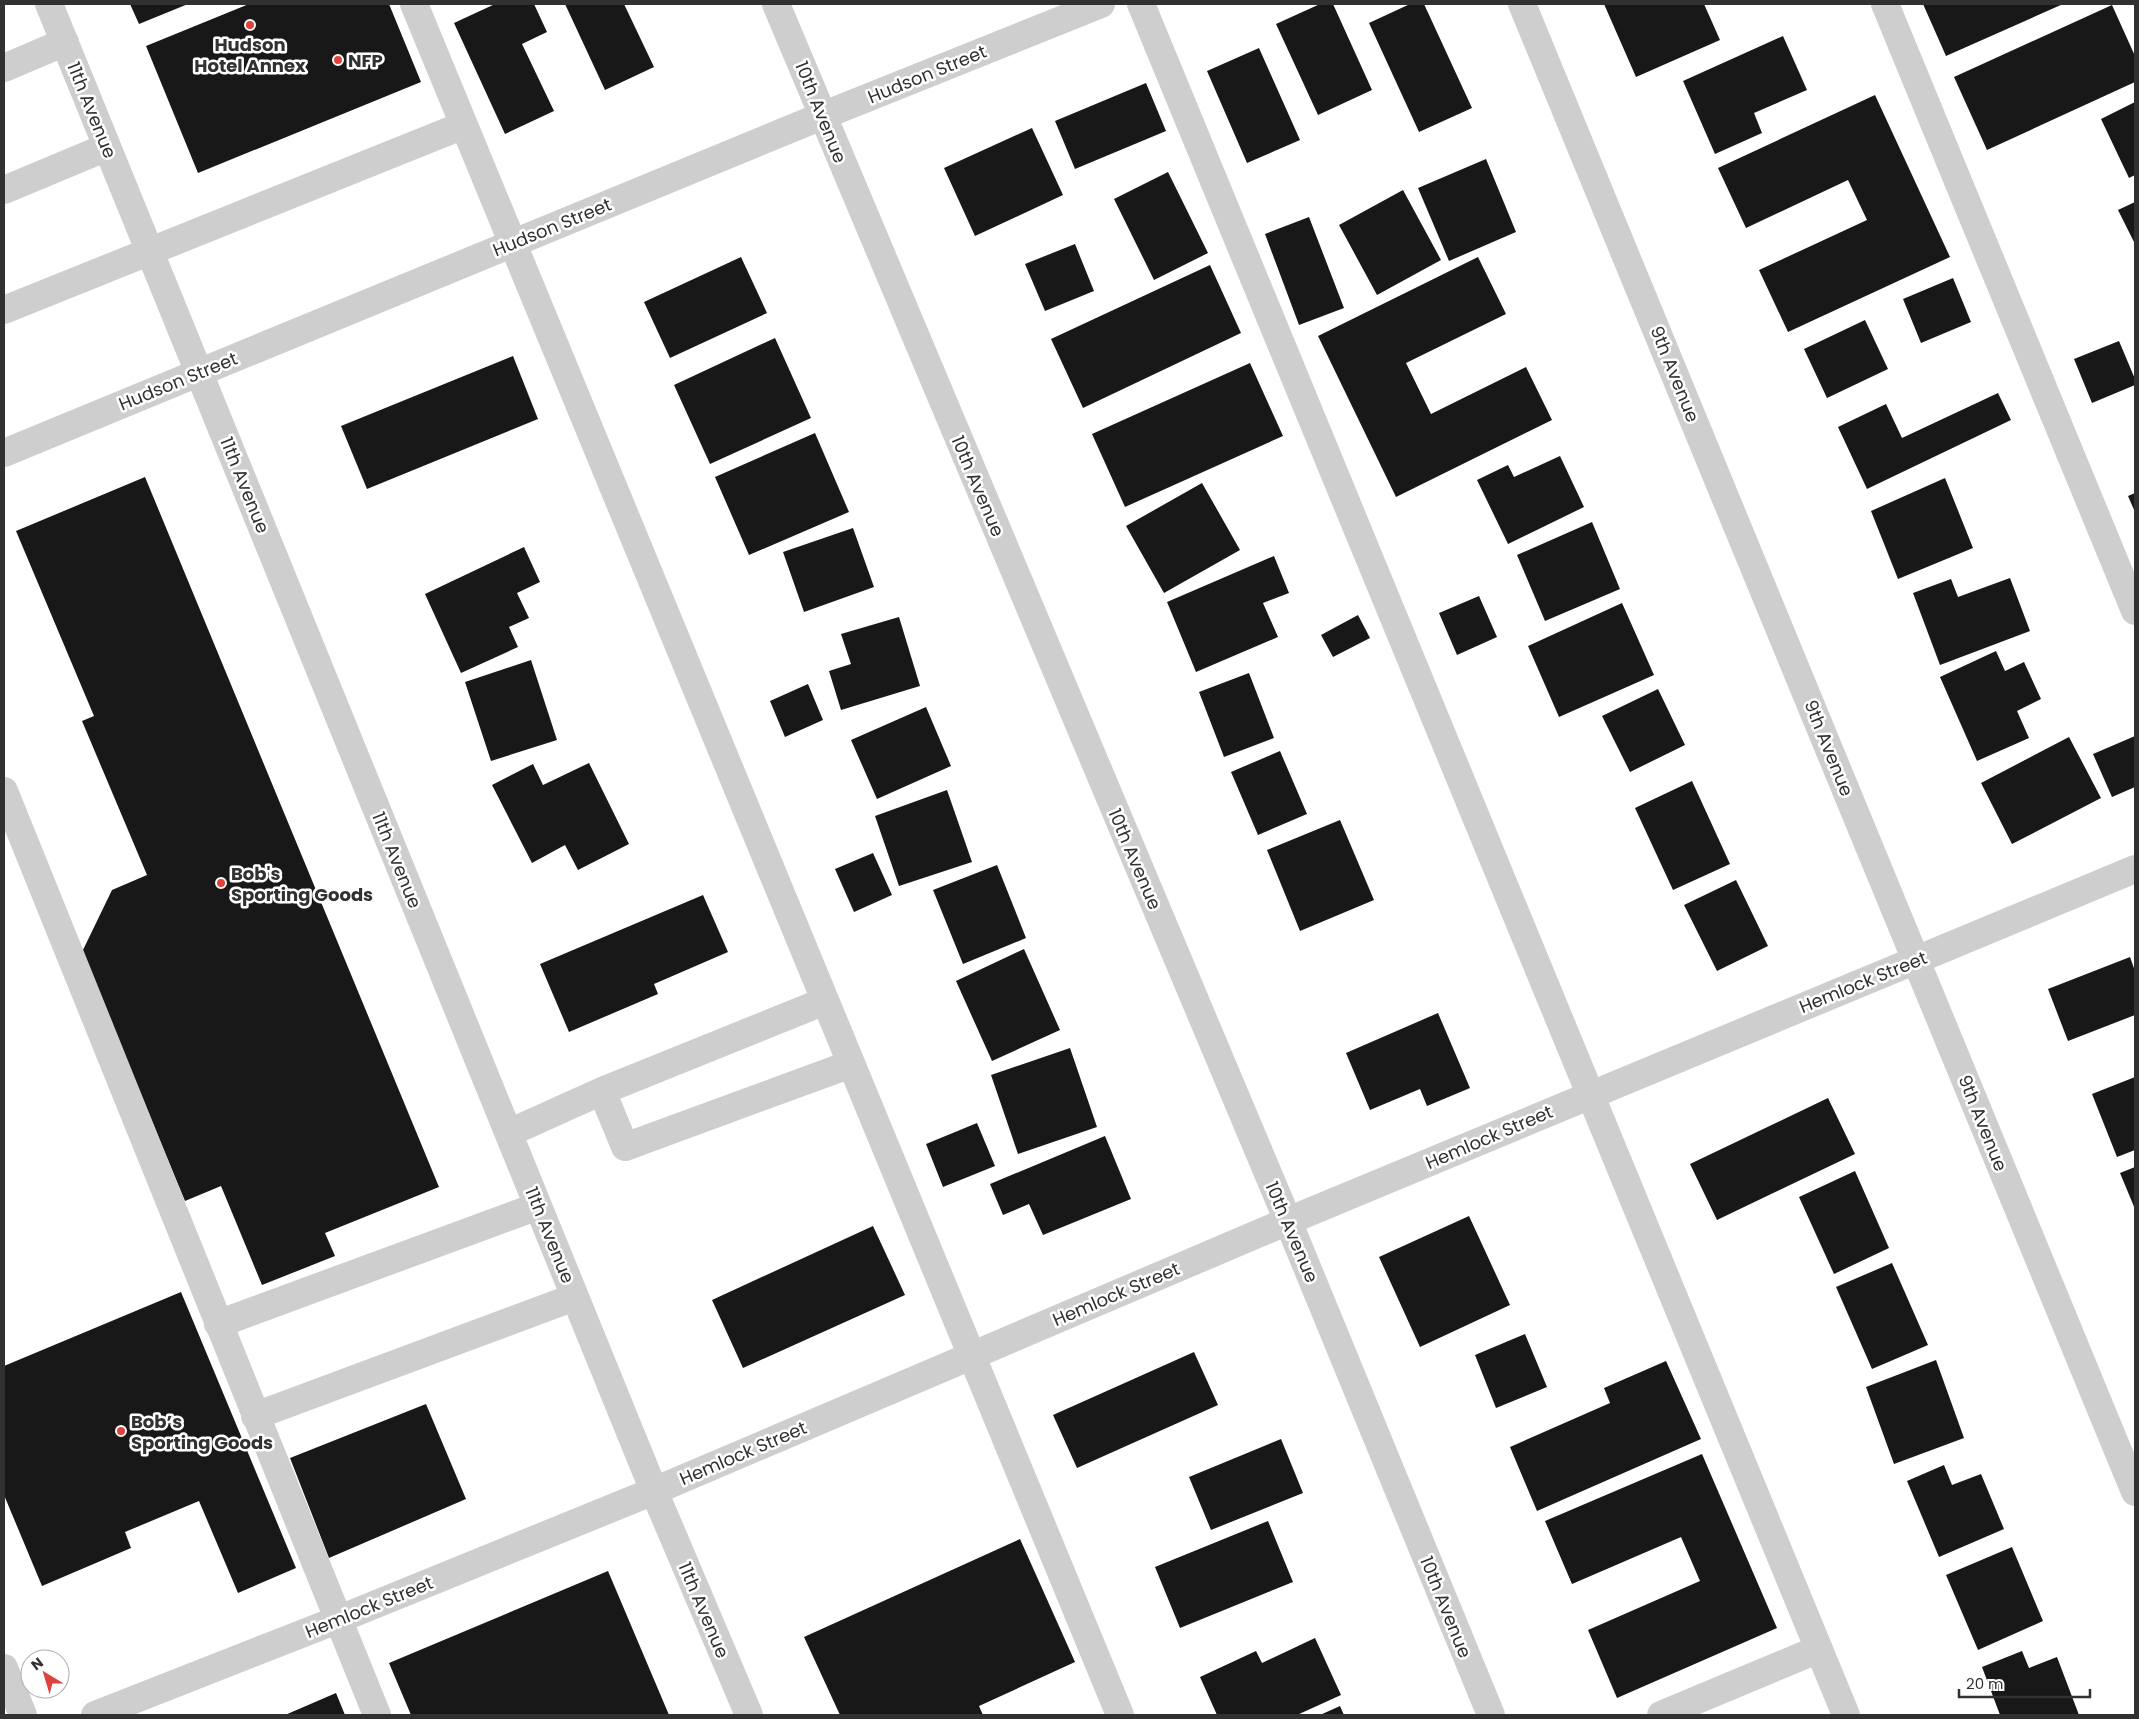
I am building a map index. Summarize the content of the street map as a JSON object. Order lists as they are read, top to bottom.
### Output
{
  "streets": {
    "street": [
      "Hudson Street",
      "11th Avenue",
      "10th Avenue",
      "9th Avenue",
      "Hemlock Street"
    ]
  },
  "crossings": [
    ["Hudson Street", "11th Avenue"],
    ["Hudson Street", "10th Avenue"],
    ["11th Avenue", "Hemlock Street"],
    ["10th Avenue", "Hemlock Street"],
    ["9th Avenue", "Hemlock Street"]
  ],
  "places": [
    "Hudson Hotel Annex",
    "NFP",
    "Bob's Sporting Goods",
    "Bob’s Sporting Goods"
  ],
  "scale_bar": "20 m",
  "north": "top left"
}
